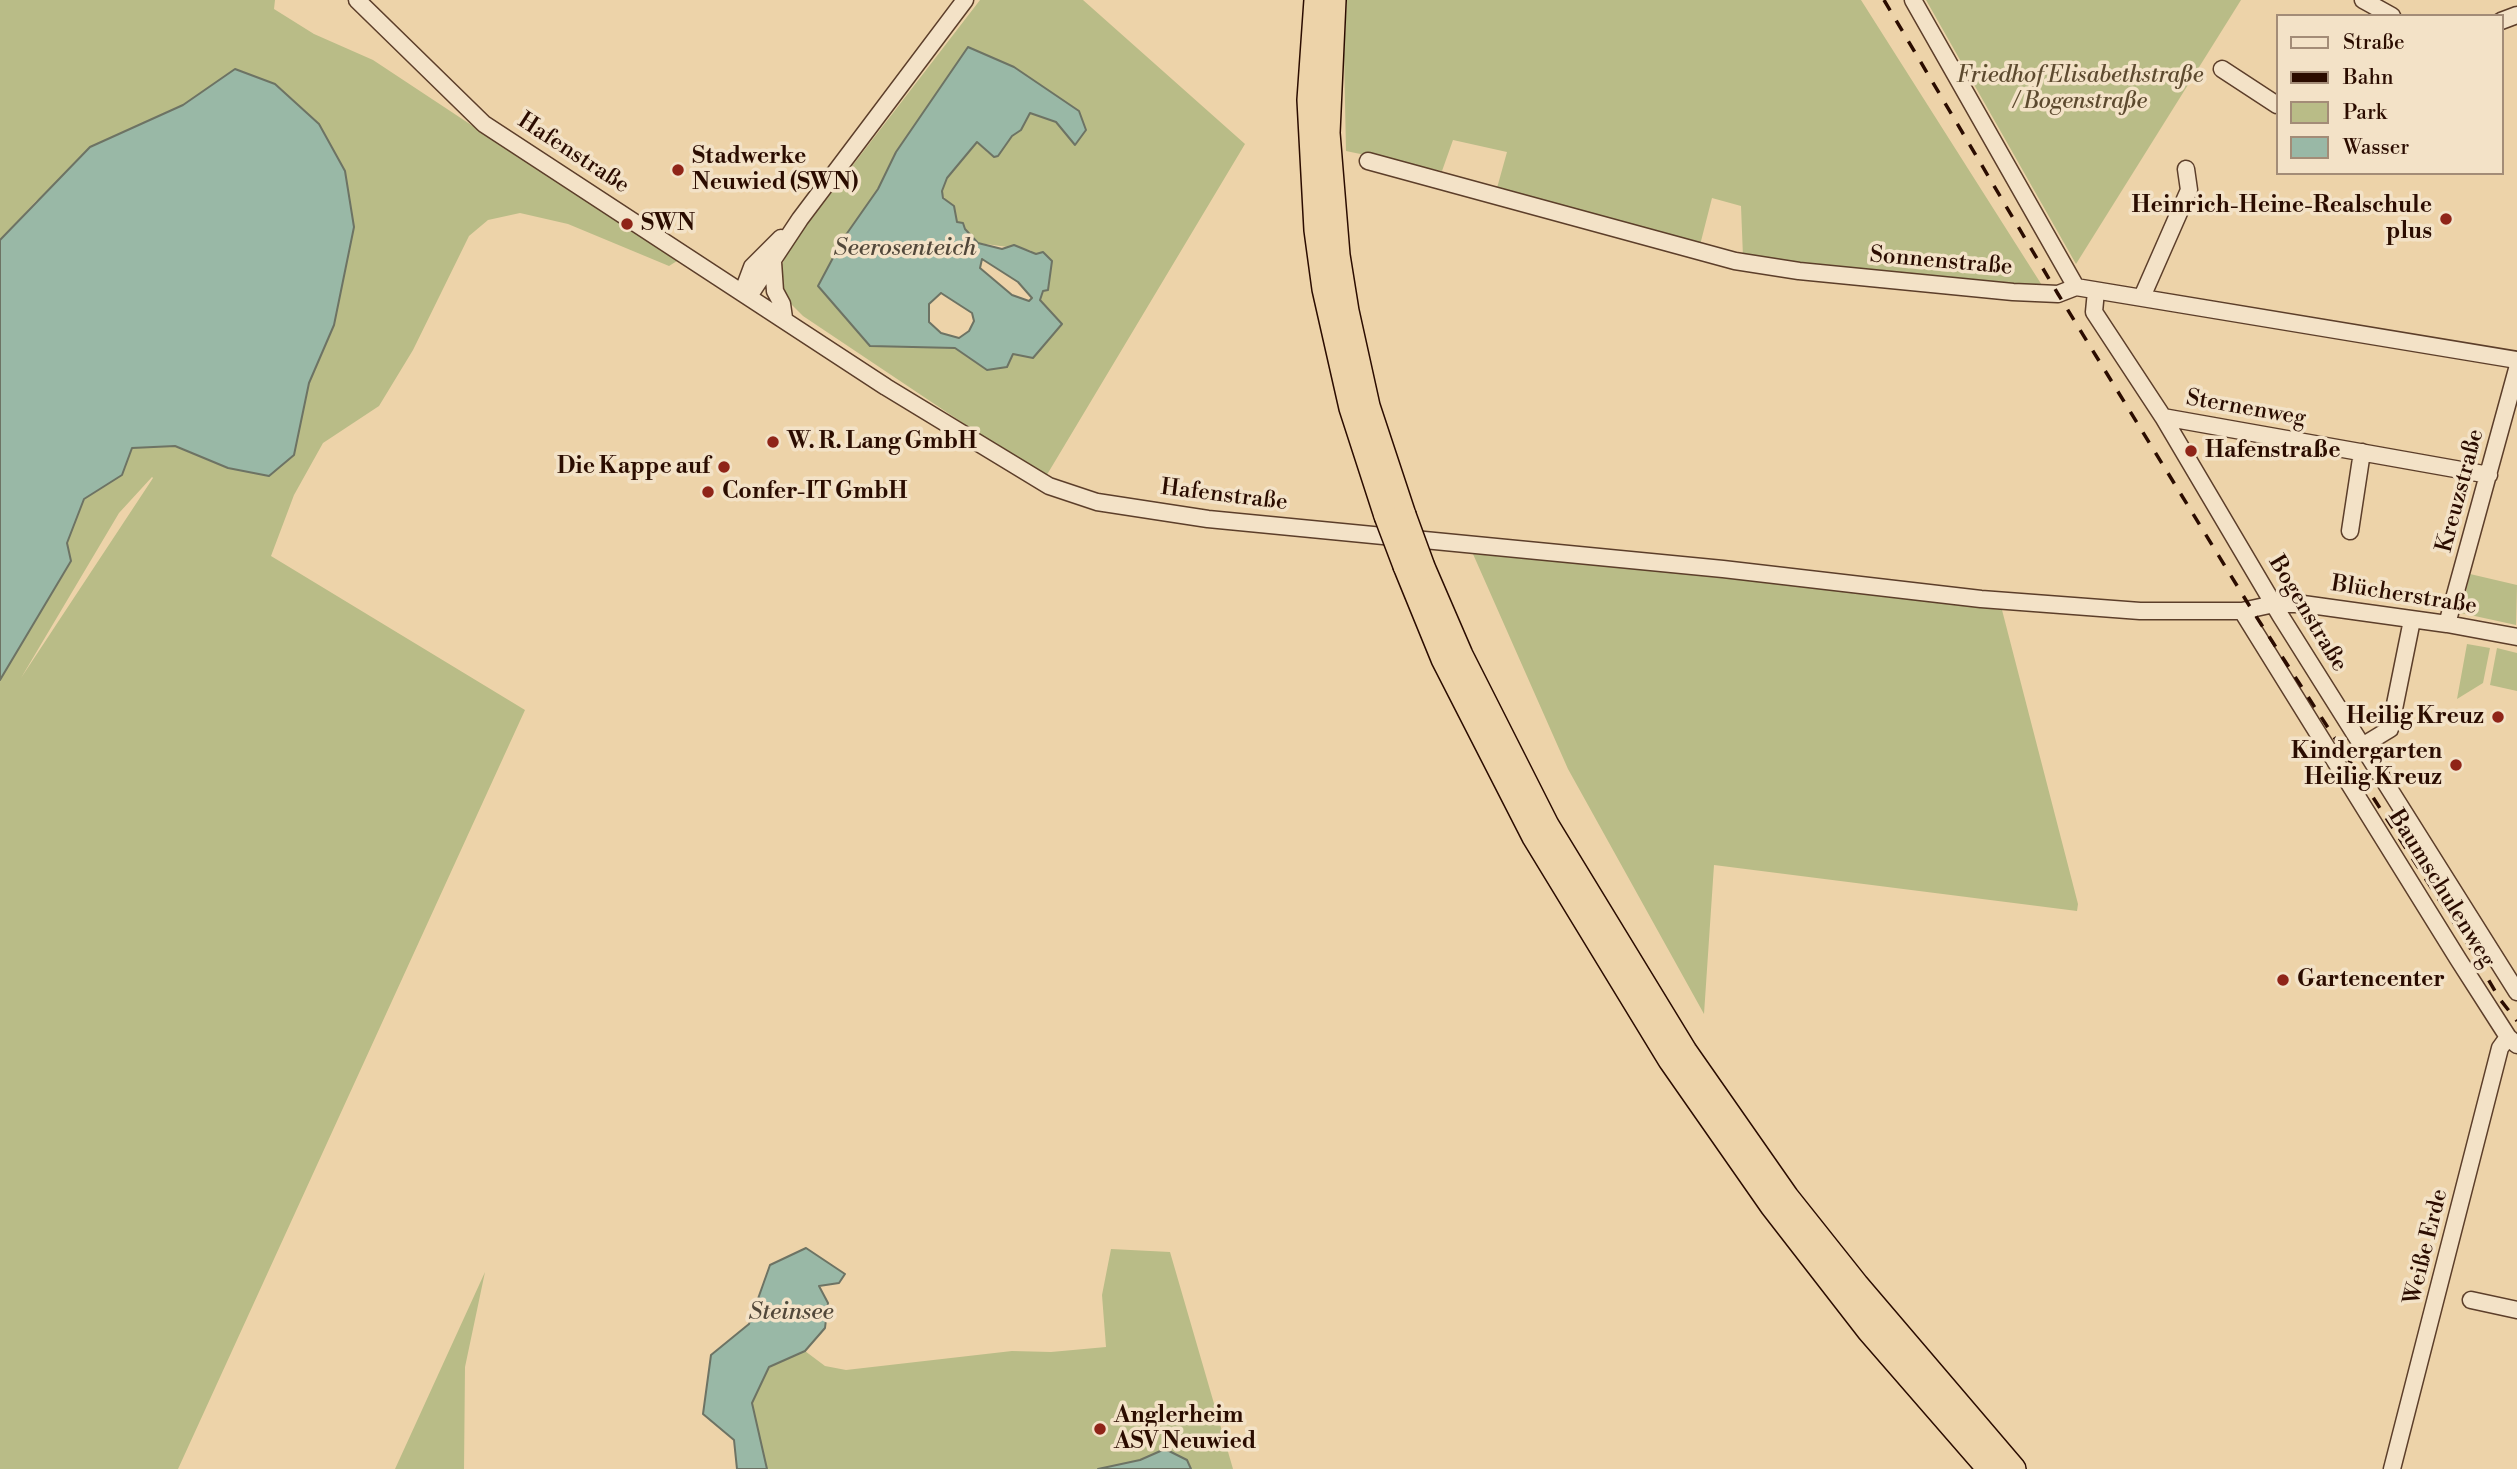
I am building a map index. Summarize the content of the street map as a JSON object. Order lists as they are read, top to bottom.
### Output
{
  "streets": {
    "street": [
      "Hafenstraße",
      "Sonnenstraße",
      "Sternenweg",
      "Kreuzstraße",
      "Blücherstraße",
      "Bogenstraße",
      "Baumschulenweg",
      "Weiße Erde"
    ]
  },
  "crossings": [
    ["Hafenstraße", "Blücherstraße"],
    ["Hafenstraße", "Baumschulenweg"],
    ["Sonnenstraße", "Bogenstraße"],
    ["Sternenweg", "Kreuzstraße"],
    ["Sternenweg", "Bogenstraße"],
    ["Kreuzstraße", "Blücherstraße"],
    ["Blücherstraße", "Bogenstraße"],
    ["Blücherstraße", "Baumschulenweg"],
    ["Baumschulenweg", "Weiße Erde"]
  ],
  "water": ["Seerosenteich", "Steinsee"],
  "parks": ["Friedhof Elisabethstraße / Bogenstraße"],
  "places": [
    "Stadwerke Neuwied (SWN)",
    "Heinrich-Heine-Realschule plus",
    "SWN",
    "W. R. Lang GmbH",
    "Hafenstraße",
    "Die Kappe auf",
    "Confer-IT GmbH",
    "Heilig Kreuz",
    "Kindergarten Heilig Kreuz",
    "Gartencenter",
    "Anglerheim ASV Neuwied"
  ],
  "legend": [
    "Straße",
    "Bahn",
    "Park",
    "Wasser"
  ]
}
